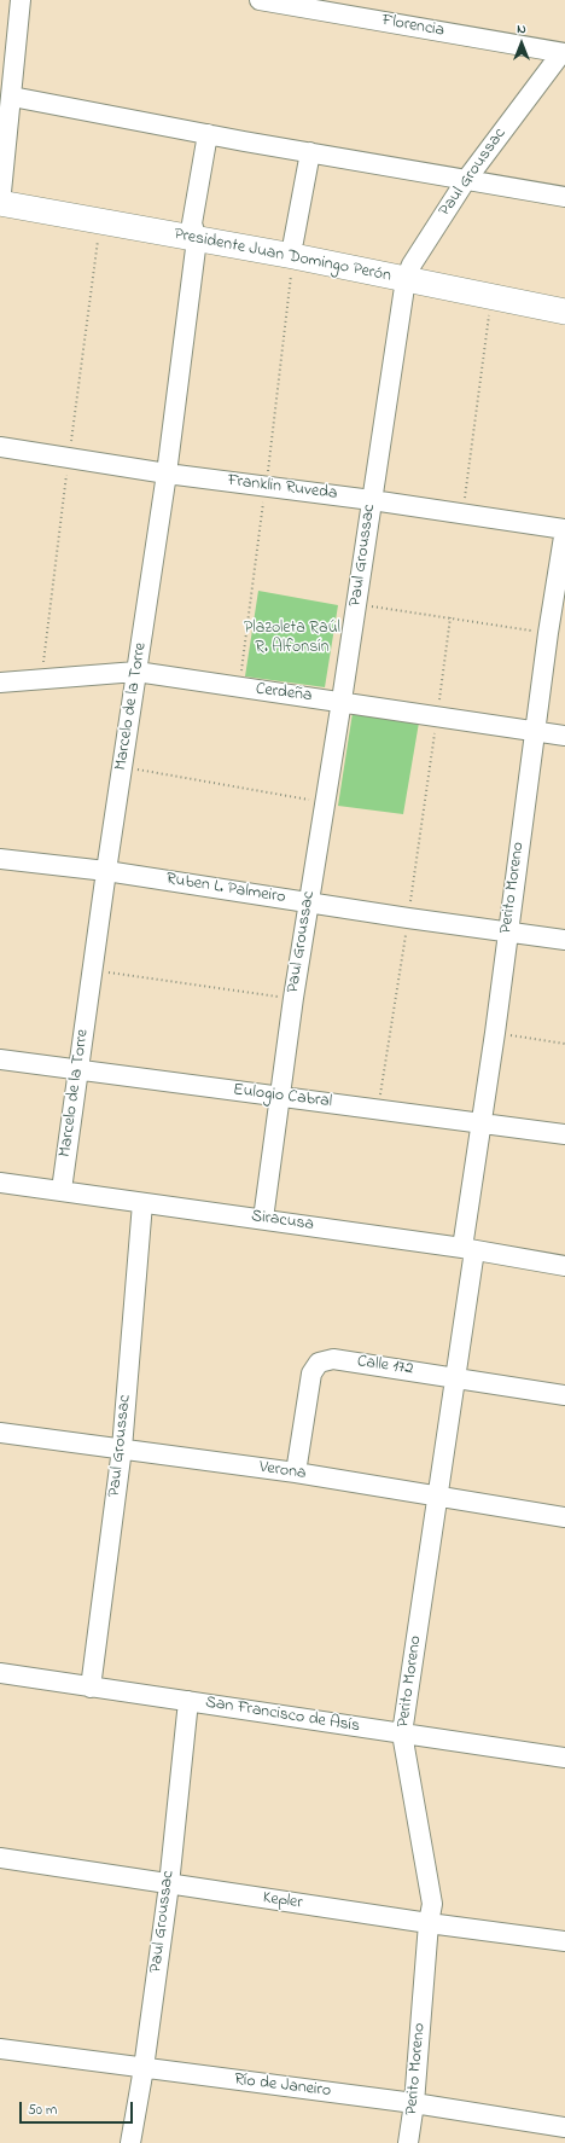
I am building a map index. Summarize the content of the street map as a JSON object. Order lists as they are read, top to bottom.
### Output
{
  "streets": {
    "main road": ["Presidente Juan Domingo Perón"],
    "street": [
      "Florencia",
      "Paul Groussac",
      "Franklin Ruveda",
      "Cerdeña",
      "Marcelo de la Torre",
      "Perito Moreno",
      "Ruben L. Palmeiro",
      "Eulogio Cabral",
      "Siracusa",
      "Calle 172",
      "Verona",
      "San Francisco de Asís",
      "Kepler",
      "Río de Janeiro"
    ]
  },
  "crossings": [
    ["Florencia", "Paul Groussac"],
    ["Paul Groussac", "Presidente Juan Domingo Perón"],
    ["Paul Groussac", "Franklin Ruveda"],
    ["Paul Groussac", "Cerdeña"],
    ["Paul Groussac", "Ruben L. Palmeiro"],
    ["Paul Groussac", "Eulogio Cabral"],
    ["Paul Groussac", "Siracusa"],
    ["Paul Groussac", "Verona"],
    ["Paul Groussac", "San Francisco de Asís"],
    ["Paul Groussac", "Kepler"],
    ["Paul Groussac", "Río de Janeiro"],
    ["Presidente Juan Domingo Perón", "Marcelo de la Torre"],
    ["Franklin Ruveda", "Marcelo de la Torre"],
    ["Franklin Ruveda", "Perito Moreno"],
    ["Cerdeña", "Marcelo de la Torre"],
    ["Cerdeña", "Perito Moreno"],
    ["Marcelo de la Torre", "Ruben L. Palmeiro"],
    ["Marcelo de la Torre", "Eulogio Cabral"],
    ["Marcelo de la Torre", "Siracusa"],
    ["Perito Moreno", "Ruben L. Palmeiro"],
    ["Perito Moreno", "Eulogio Cabral"],
    ["Perito Moreno", "Siracusa"],
    ["Perito Moreno", "Calle 172"],
    ["Perito Moreno", "Verona"],
    ["Perito Moreno", "San Francisco de Asís"],
    ["Perito Moreno", "Kepler"],
    ["Perito Moreno", "Río de Janeiro"],
    ["Calle 172", "Verona"]
  ],
  "parks": ["Plazoleta Raúl R. Alfonsín"],
  "scale_bar": "50 m",
  "north": "top"
}
